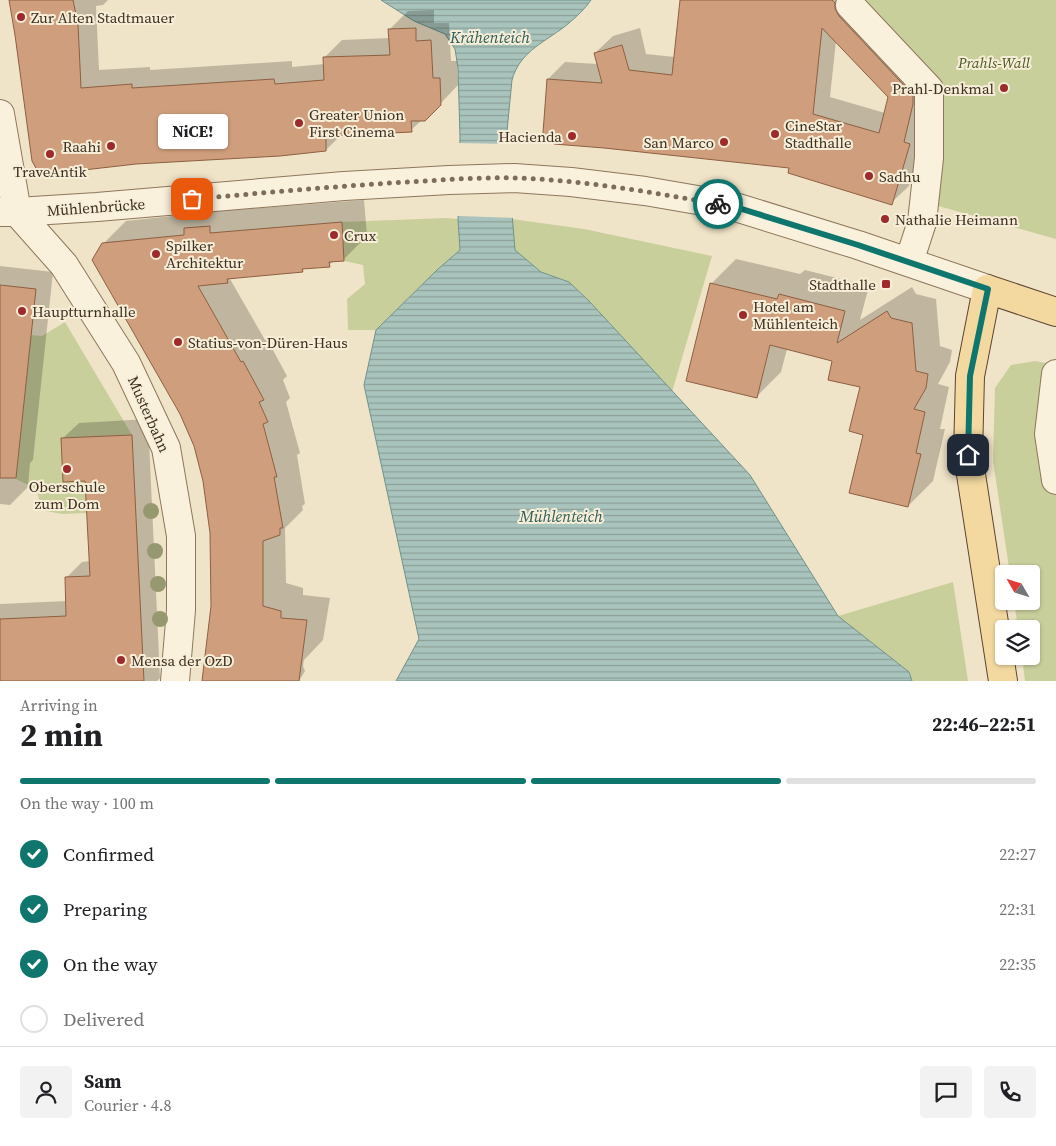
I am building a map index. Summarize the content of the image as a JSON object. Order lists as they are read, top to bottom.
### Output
{
  "streets": {
    "main road": ["Mühlenbrücke"],
    "street": ["Musterbahn"]
  },
  "crossings": [
    ["Mühlenbrücke", "Musterbahn"]
  ],
  "water": ["Krähenteich", "Mühlenteich"],
  "parks": ["Prahls-Wall"],
  "places": {
    "other": [
      "Zur Alten Stadtmauer",
      "Prahl-Denkmal",
      "Greater Union First Cinema",
      "CineStar Stadthalle",
      "Hacienda",
      "San Marco",
      "Raahi",
      "TraveAntik",
      "Sadhu",
      "NiCE!",
      "Nathalie Heimann",
      "Crux",
      "Spilker Architektur",
      "Hauptturnhalle",
      "Hotel am Mühlenteich",
      "Statius-von-Düren-Haus",
      "Oberschule zum Dom",
      "Mensa der OzD"
    ],
    "transit": ["Stadthalle"]
  },
  "north": "top left",
  "page": {
    "bubble": "NiCE!",
    "heading": ["2 min", "Arriving in", "22:46–22:51"],
    "panel": ["Sam", "Courier · 4.8"],
    "bar": "On the way · 100 m",
    "list": [
      ["Confirmed", "22:27"],
      ["Preparing", "22:31"],
      ["On the way", "22:35"],
      "Delivered"
    ]
  }
}
